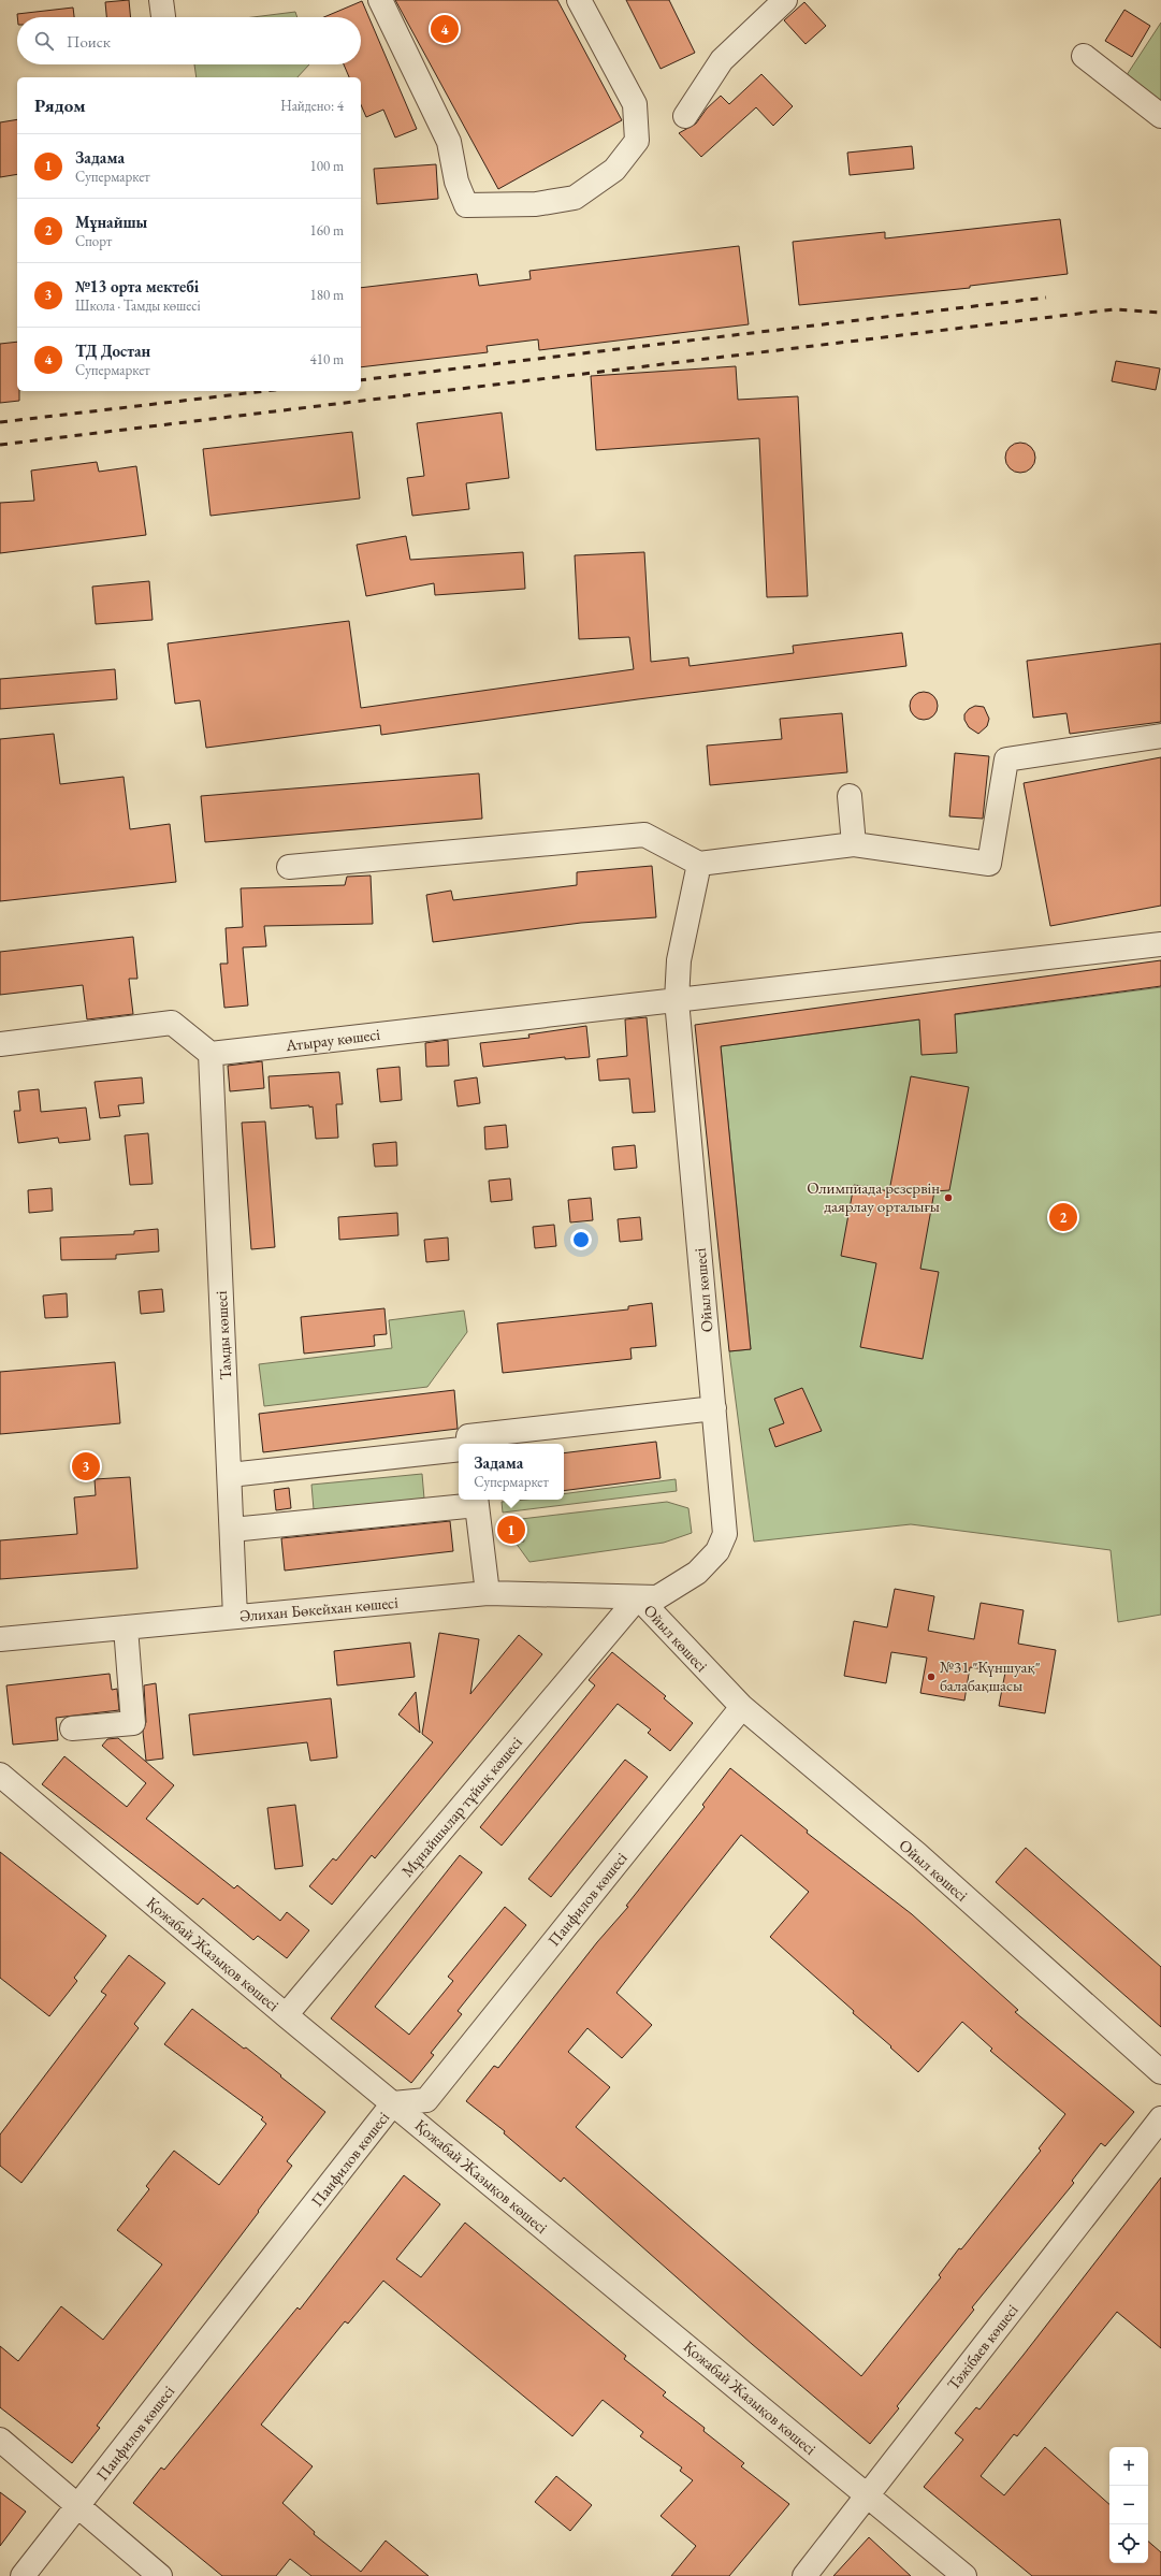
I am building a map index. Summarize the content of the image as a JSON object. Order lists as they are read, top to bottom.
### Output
{
  "streets": {
    "street": [
      "Атырау көшесі",
      "Ойыл көшесі",
      "Тамды көшесі",
      "Әлихан Бөкейхан көшесі",
      "Мұнайшылар тұйық көшесі",
      "Панфилов көшесі",
      "Қожабай Жазықов көшесі",
      "Тәжібаев көшесі"
    ]
  },
  "crossings": [
    ["Атырау көшесі", "Ойыл көшесі"],
    ["Атырау көшесі", "Тамды көшесі"],
    ["Ойыл көшесі", "Әлихан Бөкейхан көшесі"],
    ["Ойыл көшесі", "Мұнайшылар тұйық көшесі"],
    ["Ойыл көшесі", "Панфилов көшесі"],
    ["Тамды көшесі", "Әлихан Бөкейхан көшесі"],
    ["Әлихан Бөкейхан көшесі", "Мұнайшылар тұйық көшесі"],
    ["Мұнайшылар тұйық көшесі", "Қожабай Жазықов көшесі"],
    ["Панфилов көшесі", "Қожабай Жазықов көшесі"],
    ["Қожабай Жазықов көшесі", "Тәжібаев көшесі"]
  ],
  "places": ["Олимпиада резервін даярлау орталығы", "№31 \"Күншуақ\" балабақшасы"],
  "page": {
    "pins": [
      "4",
      "2",
      "3",
      "1"
    ],
    "search": "Поиск",
    "heading": ["Рядом", "Найдено: 4"],
    "list": [
      {
        "mark": "1",
        "name": "Задама",
        "note": "Супермаркет",
        "value": "100 m"
      },
      {
        "mark": "2",
        "name": "Мұнайшы",
        "note": "Спорт",
        "value": "160 m"
      },
      {
        "mark": "3",
        "name": "№13 орта мектебі",
        "note": "Школа · Тамды көшесі",
        "value": "180 m"
      },
      {
        "mark": "4",
        "name": "ТД Достан",
        "note": "Супермаркет",
        "value": "410 m"
      }
    ],
    "popup": ["Задама", "Супермаркет"],
    "map_buttons": ["+", "−"]
  }
}
